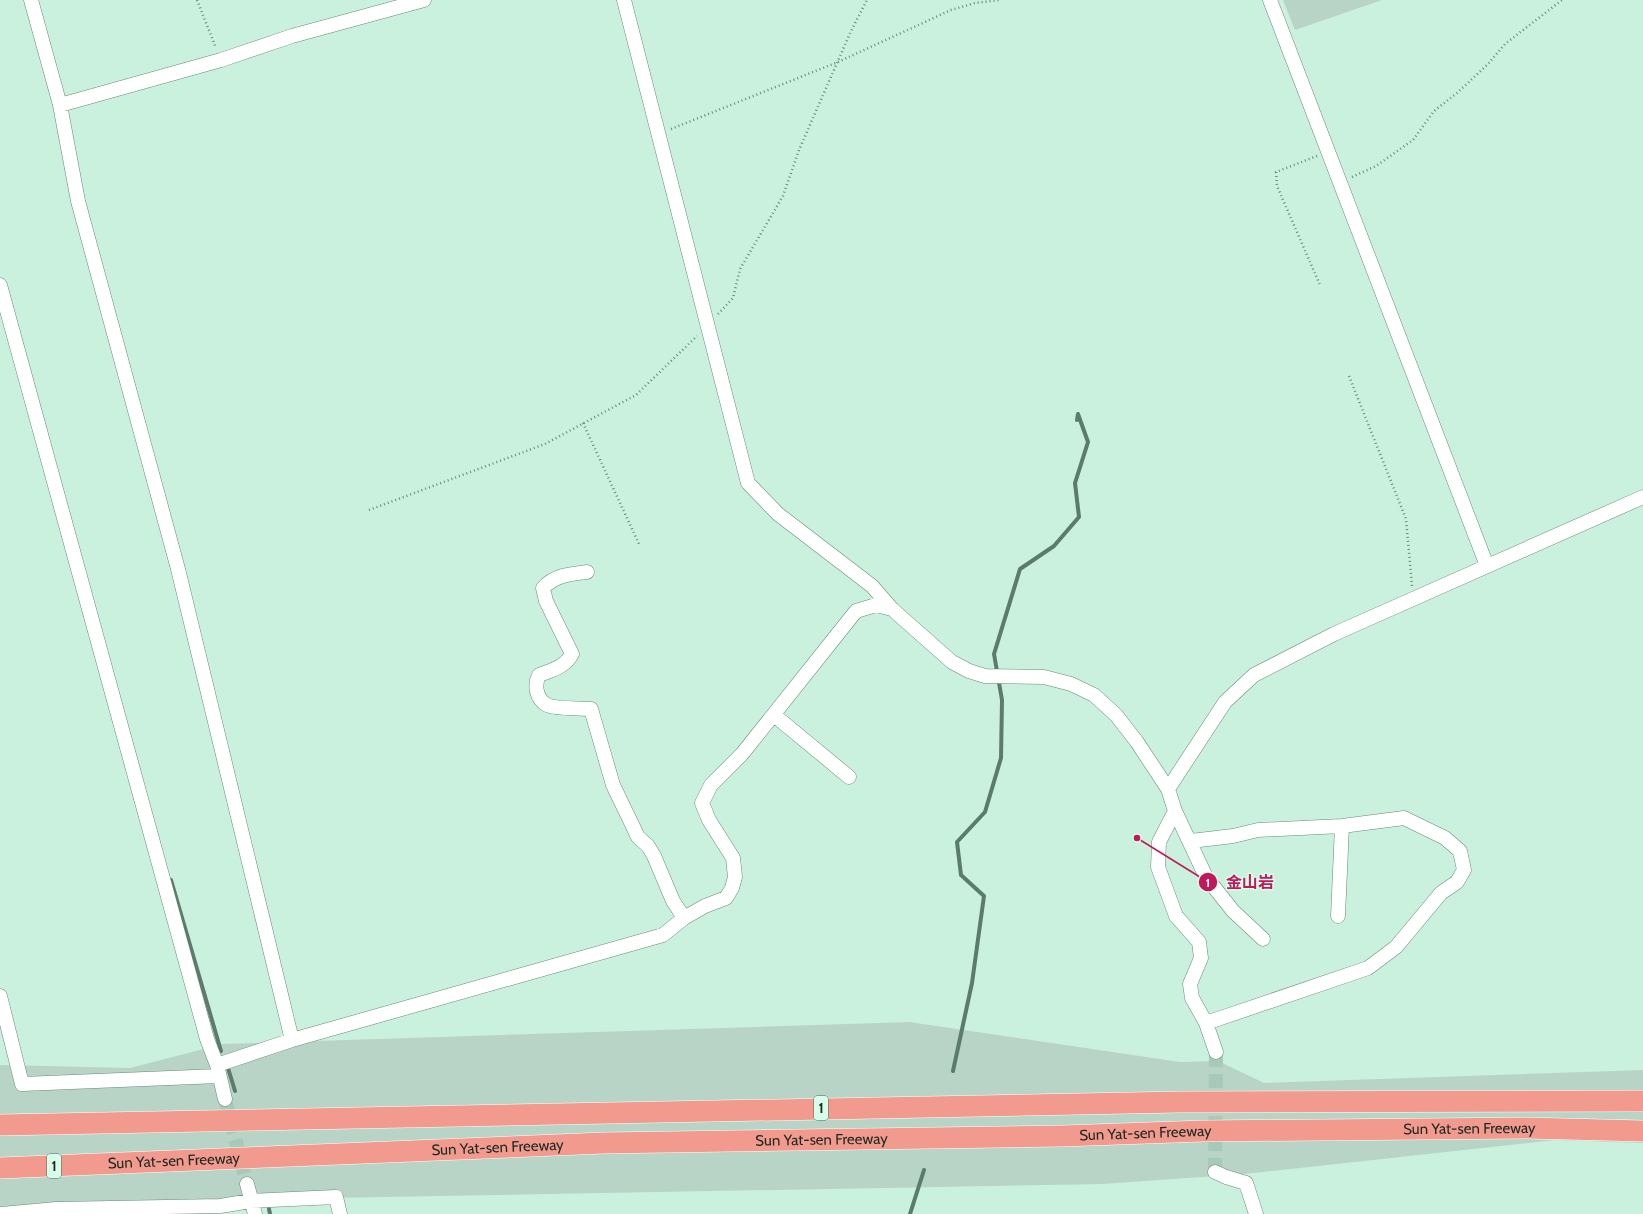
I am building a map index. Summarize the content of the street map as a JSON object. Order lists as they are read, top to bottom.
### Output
{
  "streets": {
    "highway": ["1", "Sun Yat-sen Freeway"]
  },
  "places": ["金山岩"]
}
